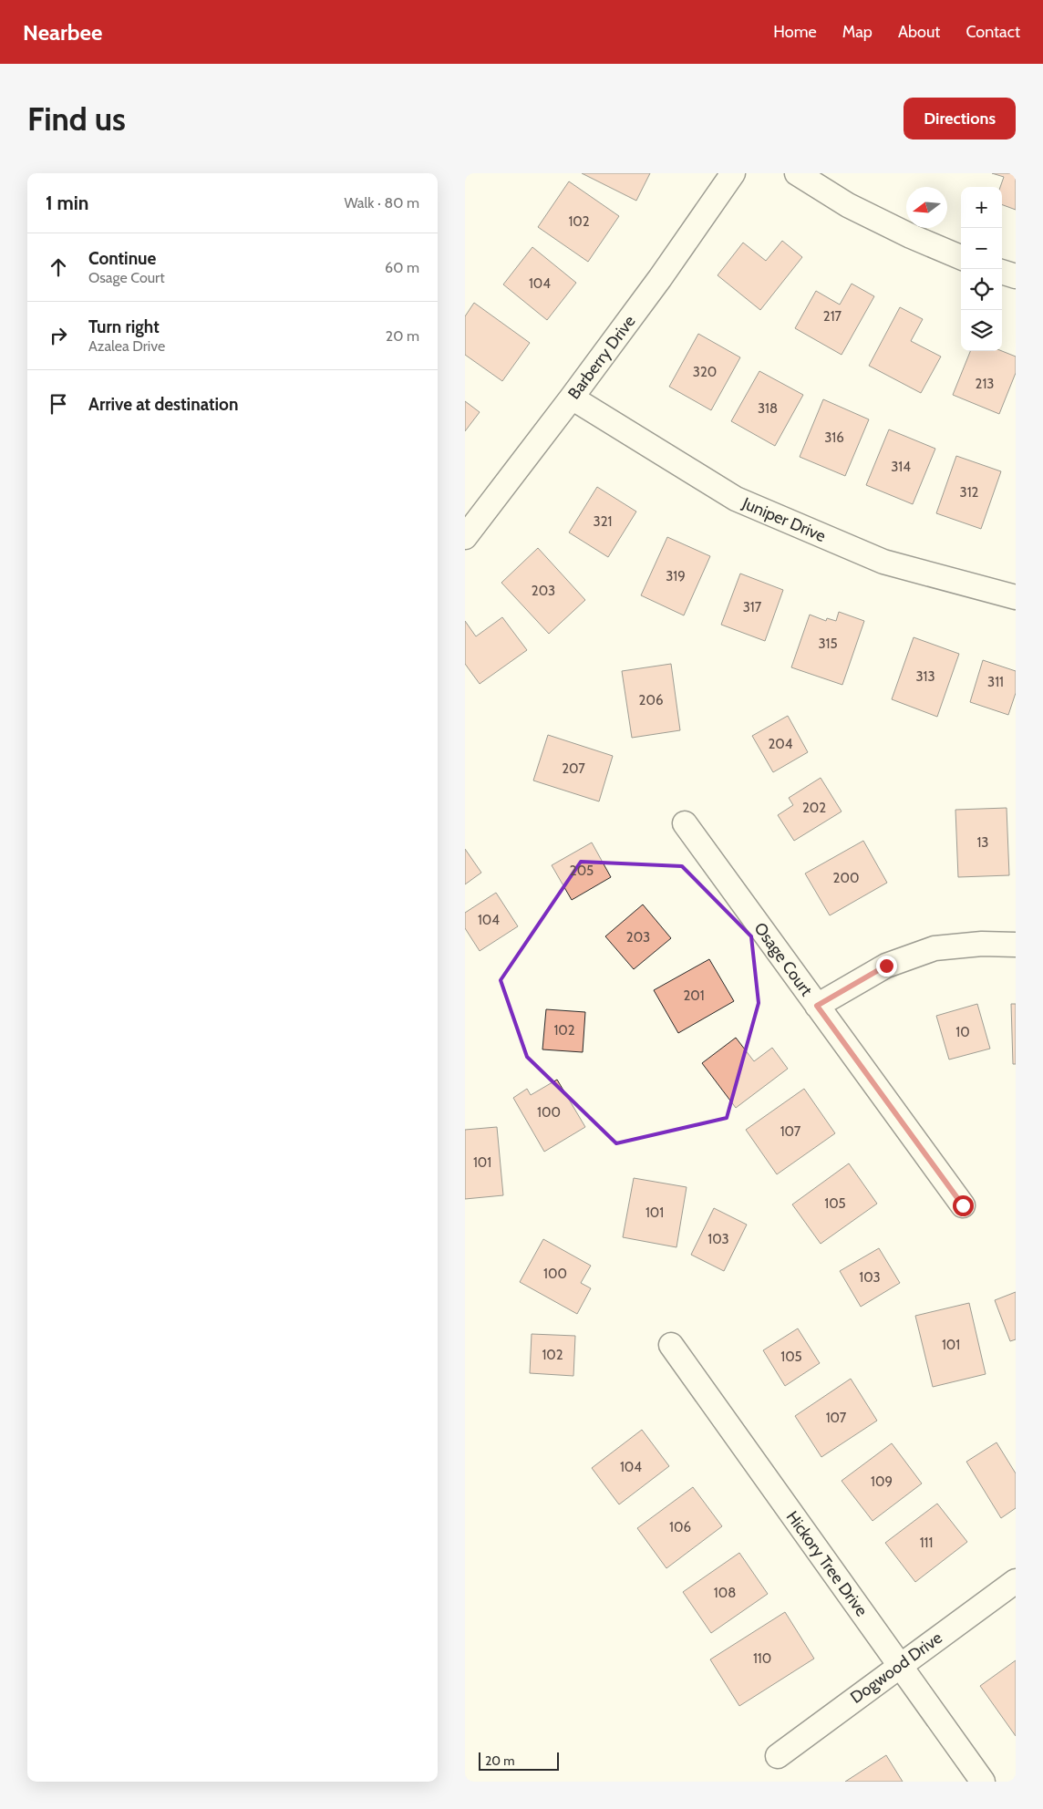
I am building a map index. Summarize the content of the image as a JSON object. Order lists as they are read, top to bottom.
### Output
{
  "streets": {
    "street": [
      "Barberry Drive",
      "Juniper Drive",
      "Osage Court",
      "Hickory Tree Drive",
      "Dogwood Drive"
    ]
  },
  "crossings": [
    ["Barberry Drive", "Juniper Drive"],
    ["Hickory Tree Drive", "Dogwood Drive"]
  ],
  "house_numbers": [
    "102",
    "104",
    "217",
    "320",
    "213",
    "318",
    "316",
    "314",
    "312",
    "321",
    "319",
    "203",
    "317",
    "315",
    "313",
    "311",
    "206",
    "204",
    "207",
    "202",
    "13",
    "205",
    "200",
    "104",
    "203",
    "201",
    "102",
    "10",
    "100",
    "107",
    "101",
    "105",
    "101",
    "103",
    "100",
    "103",
    "101",
    "102",
    "105",
    "107",
    "104",
    "109",
    "106",
    "111",
    "108",
    "110"
  ],
  "scale_bar": "20 m",
  "north": "left",
  "page": {
    "header": "Nearbee",
    "nav": [
      "Home",
      "Map",
      "About",
      "Contact"
    ],
    "buttons": "Directions",
    "title": "Find us",
    "heading": ["1 min", "Walk · 80 m"],
    "map_buttons": ["+", "−"],
    "list": [
      ["Continue", "Osage Court", "60 m"],
      ["Turn right", "Azalea Drive", "20 m"],
      "Arrive at destination"
    ],
    "scale": "20 m"
  }
}
